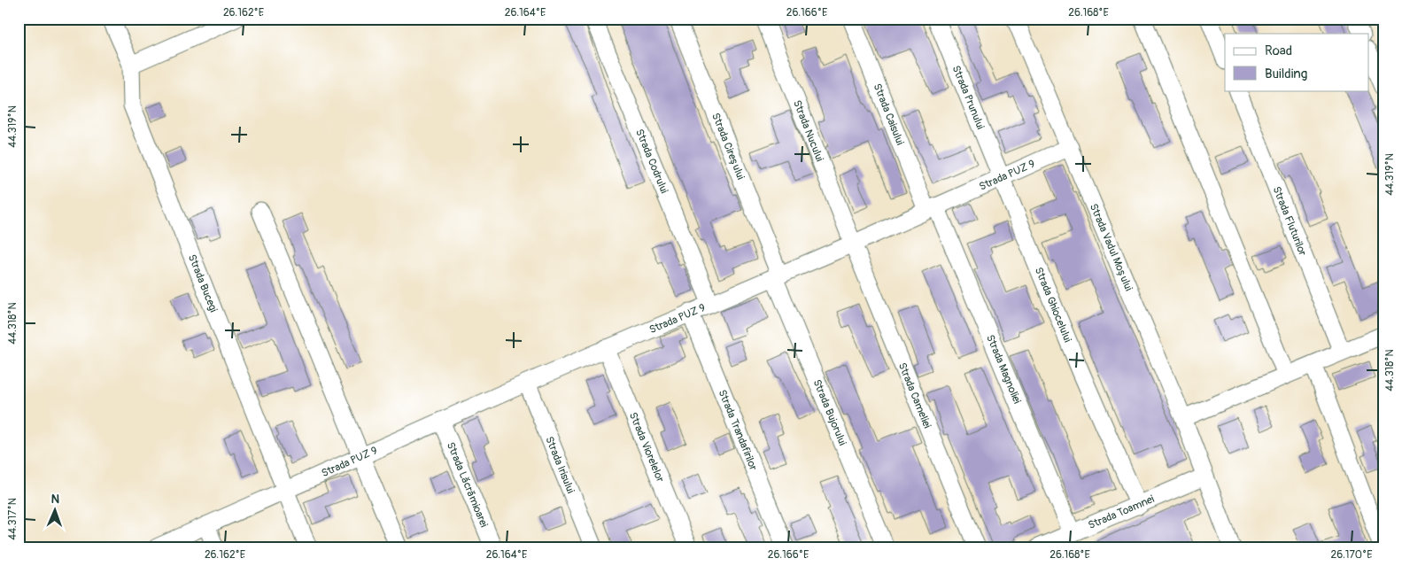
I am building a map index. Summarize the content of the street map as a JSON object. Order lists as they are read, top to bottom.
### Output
{
  "streets": {
    "street": [
      "Strada Prunului",
      "Strada Caisului",
      "Strada Nucului",
      "Strada Cireșului",
      "Strada Codrului",
      "Strada PUZ 9",
      "Strada Fluturilor",
      "Strada Vadul Moșului",
      "Strada Bucegi",
      "Strada Ghiocelului",
      "Strada Magnoliei",
      "Strada Cameliei",
      "Strada Bujorului",
      "Strada Trandafirilor",
      "Strada Viorelelor",
      "Strada Irisului",
      "Strada Lăcrămioarei",
      "Strada Toamnei"
    ]
  },
  "crossings": [
    ["Strada Prunului", "Strada PUZ 9"],
    ["Strada Prunului", "Strada Ghiocelului"],
    ["Strada Caisului", "Strada PUZ 9"],
    ["Strada Caisului", "Strada Magnoliei"],
    ["Strada Nucului", "Strada PUZ 9"],
    ["Strada Nucului", "Strada Cameliei"],
    ["Strada Cireșului", "Strada PUZ 9"],
    ["Strada Cireșului", "Strada Bujorului"],
    ["Strada Codrului", "Strada PUZ 9"],
    ["Strada PUZ 9", "Strada Vadul Moșului"],
    ["Strada PUZ 9", "Strada Bucegi"],
    ["Strada PUZ 9", "Strada Ghiocelului"],
    ["Strada PUZ 9", "Strada Magnoliei"],
    ["Strada PUZ 9", "Strada Cameliei"],
    ["Strada PUZ 9", "Strada Bujorului"],
    ["Strada PUZ 9", "Strada Trandafirilor"],
    ["Strada PUZ 9", "Strada Viorelelor"],
    ["Strada PUZ 9", "Strada Irisului"],
    ["Strada PUZ 9", "Strada Lăcrămioarei"],
    ["Strada Vadul Moșului", "Strada Toamnei"],
    ["Strada Ghiocelului", "Strada Toamnei"],
    ["Strada Magnoliei", "Strada Toamnei"]
  ],
  "legend": ["Road", "Building"],
  "north": "top",
  "coordinates": [
    "26.162°E",
    "26.164°E",
    "26.166°E",
    "26.168°E",
    "44.319°N",
    "44.318°N",
    "44.317°N",
    "26.170°E"
  ]
}
